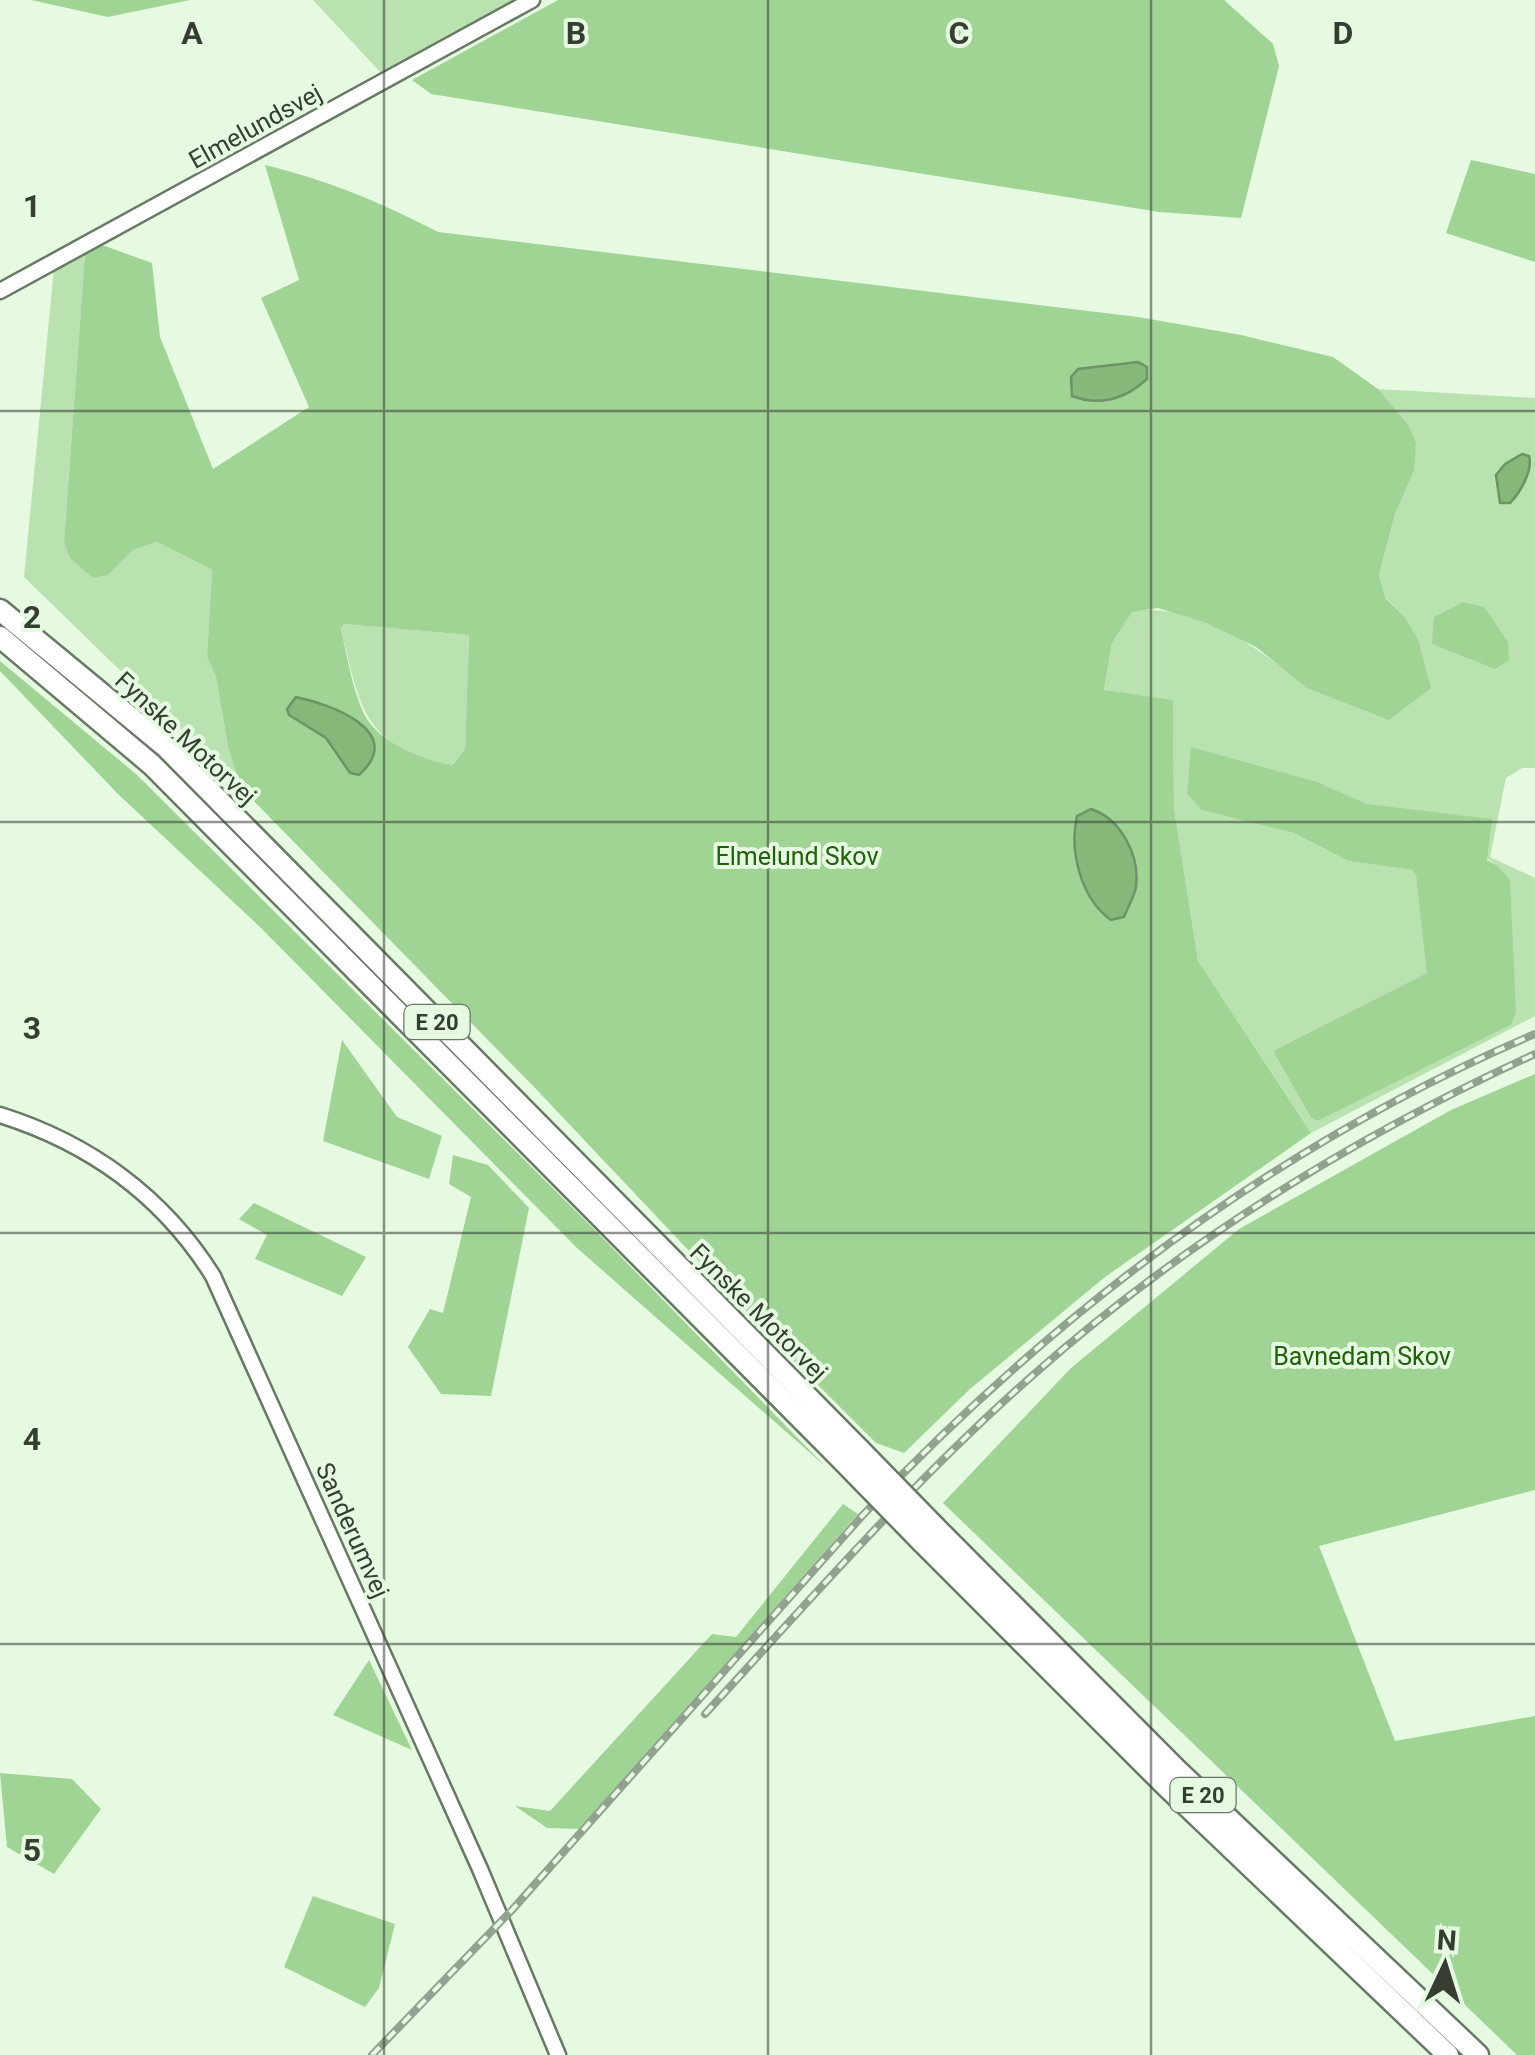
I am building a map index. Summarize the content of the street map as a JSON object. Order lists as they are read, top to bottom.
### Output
{
  "streets": {
    "highway": ["Fynske Motorvej", "E 20"],
    "street": ["Elmelundsvej", "Sanderumvej"]
  },
  "parks": ["Elmelund Skov", "Bavnedam Skov"],
  "north": "top",
  "grid": {
    "columns": [
      "A",
      "B",
      "C",
      "D"
    ],
    "rows": [
      "1",
      "2",
      "3",
      "4",
      "5"
    ]
  }
}
